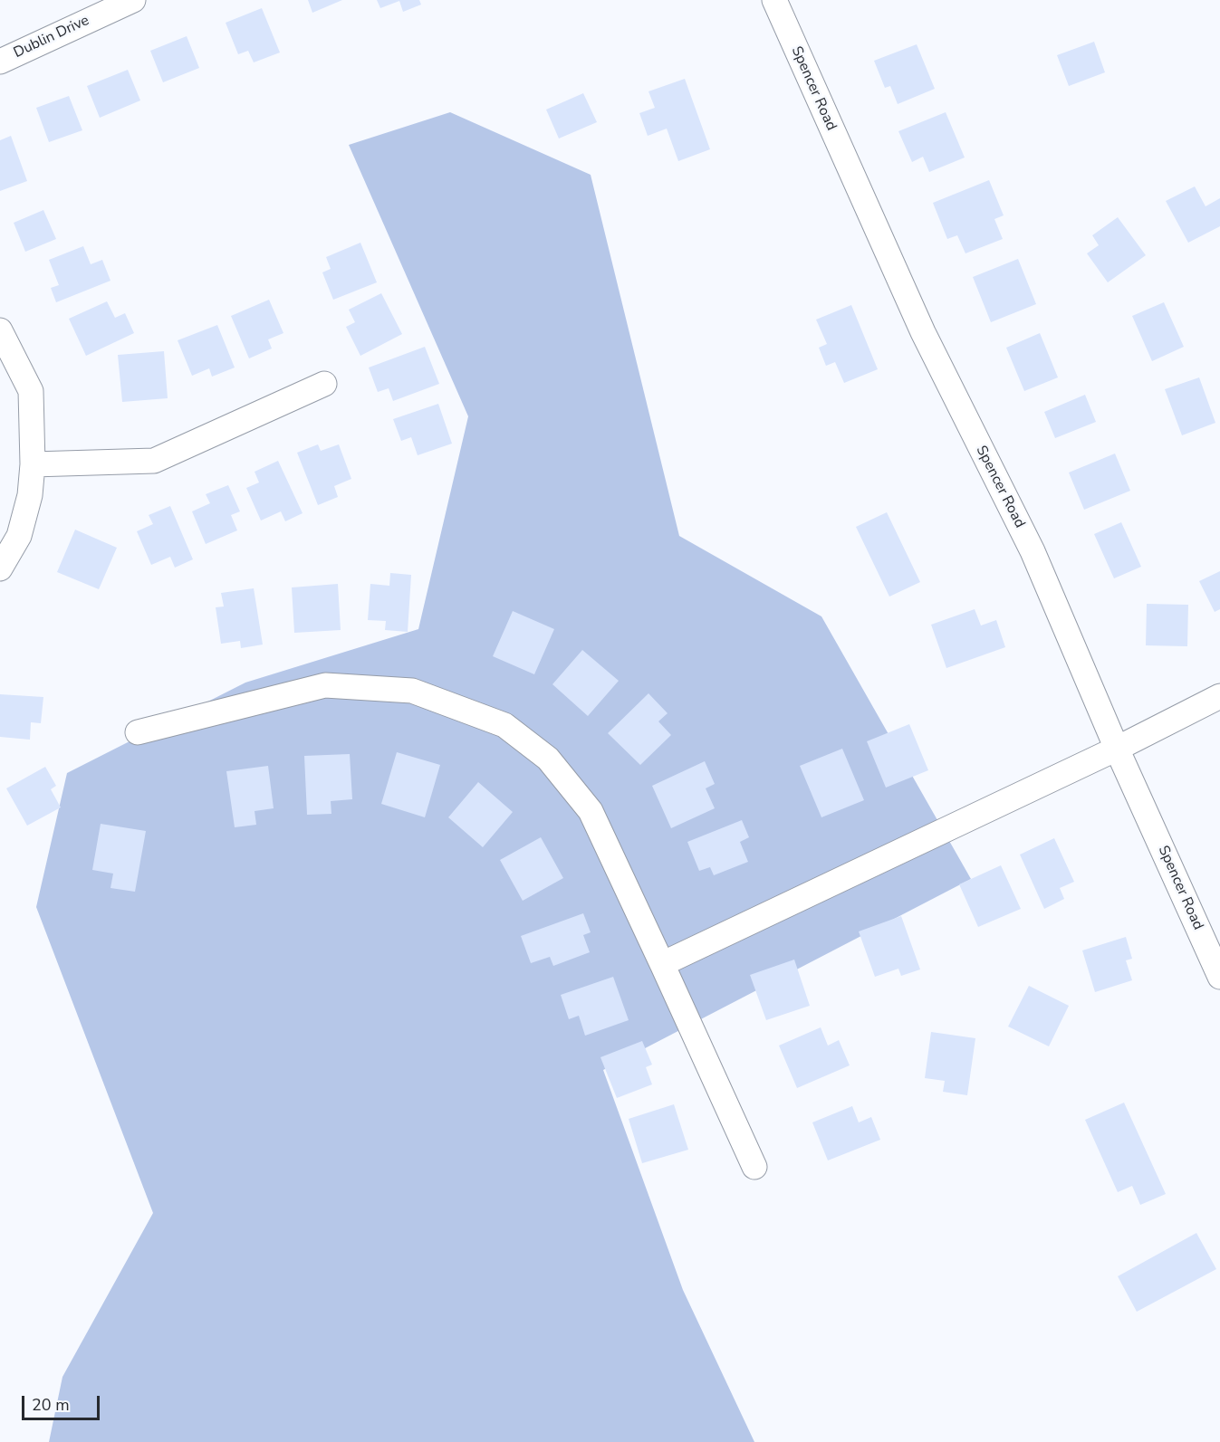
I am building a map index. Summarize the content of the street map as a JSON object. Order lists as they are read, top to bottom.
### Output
{
  "streets": {
    "street": ["Dublin Drive", "Spencer Road"]
  },
  "scale_bar": "20 m"
}
